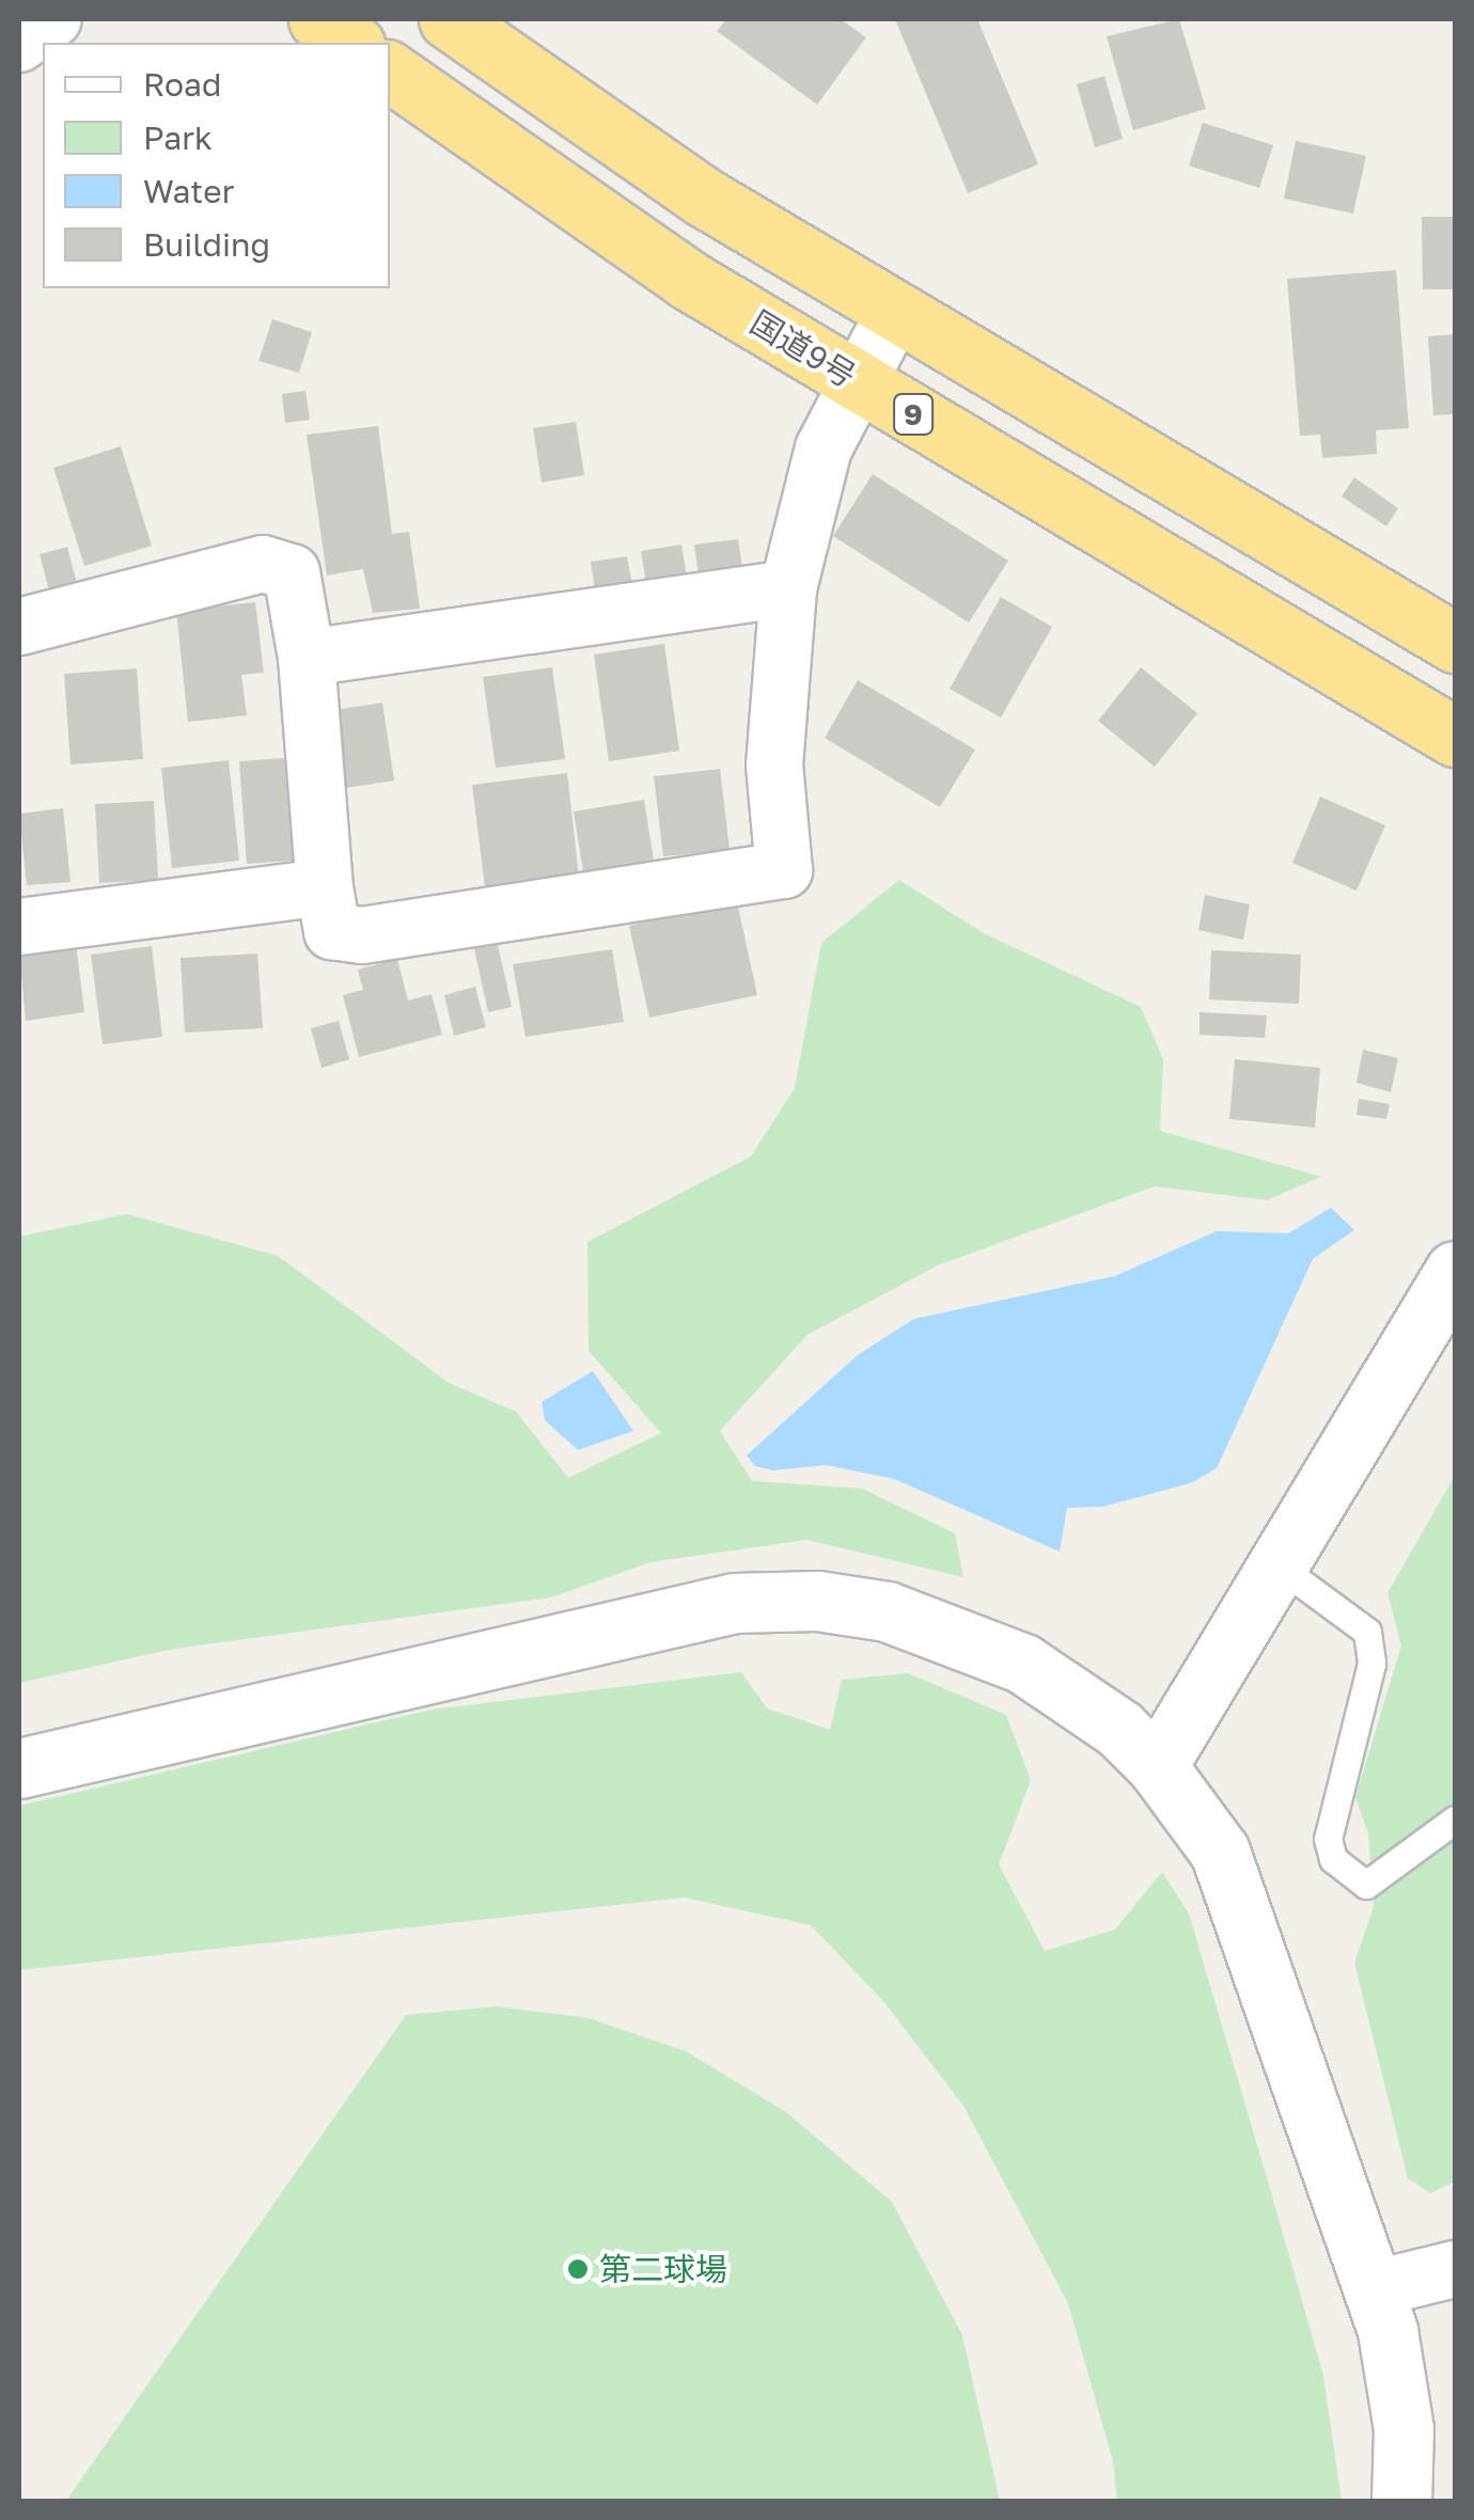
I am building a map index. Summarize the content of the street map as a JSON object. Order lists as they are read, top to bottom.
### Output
{
  "streets": {
    "highway": ["国道9号", "9"]
  },
  "places": ["第二球場"],
  "legend": [
    "Road",
    "Park",
    "Water",
    "Building"
  ]
}
